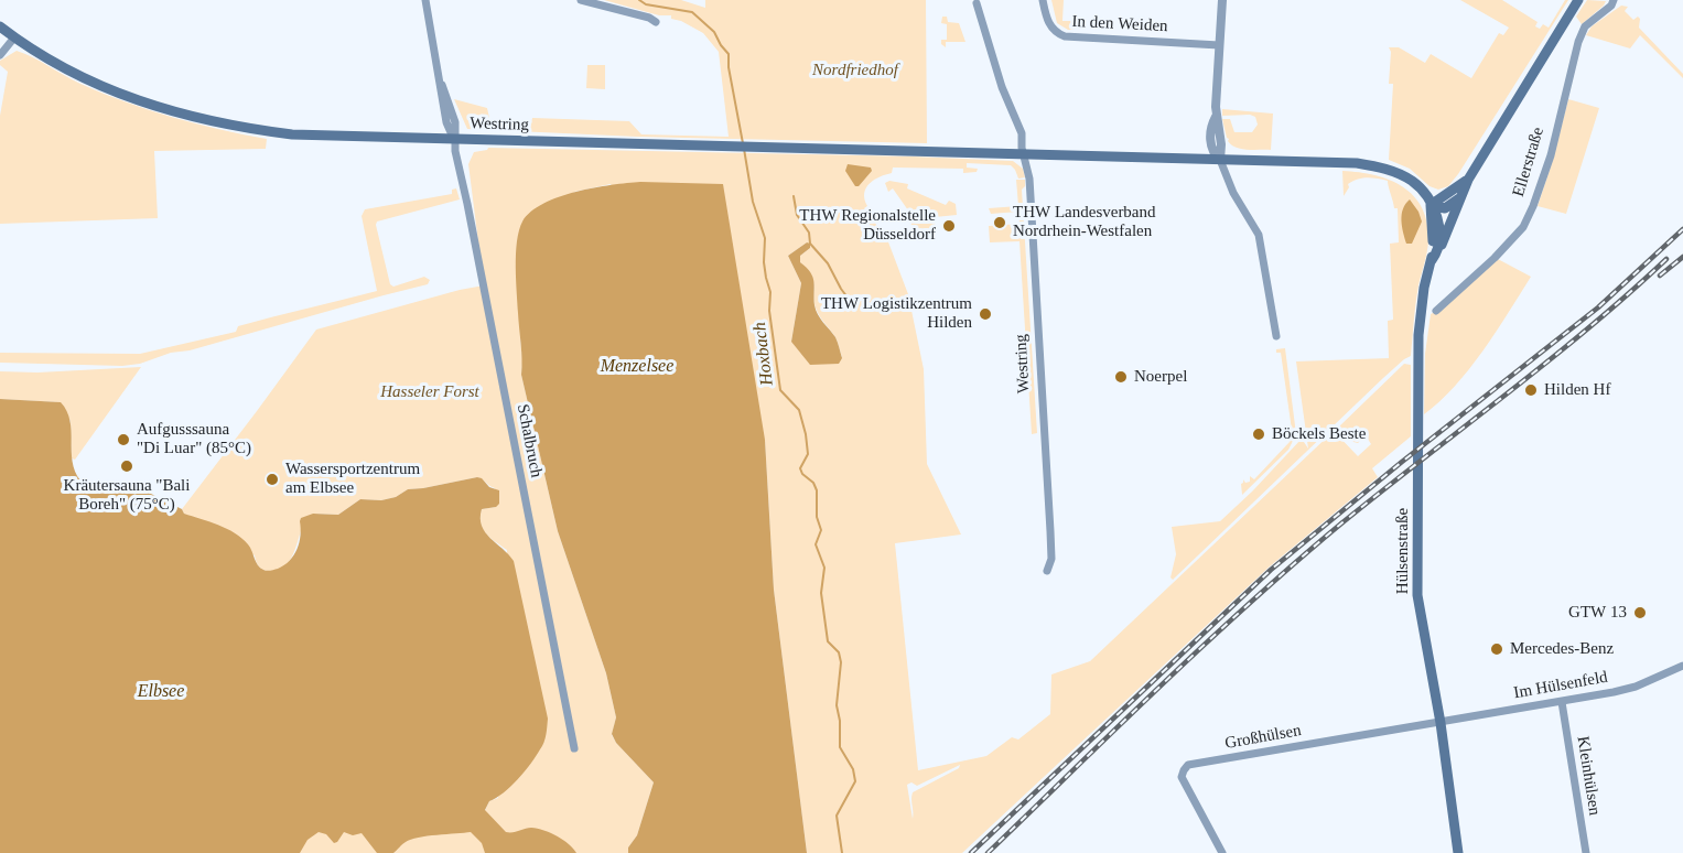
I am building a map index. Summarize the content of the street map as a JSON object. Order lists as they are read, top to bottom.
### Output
{
  "streets": {
    "main road": ["Westring", "Hülsenstraße"],
    "street": [
      "In den Weiden",
      "Ellerstraße",
      "Schalbruch",
      "Im Hülsenfeld",
      "Großhülsen",
      "Kleinhülsen"
    ]
  },
  "crossings": [
    ["Westring", "Schalbruch"],
    ["Hülsenstraße", "Im Hülsenfeld"],
    ["Hülsenstraße", "Großhülsen"],
    ["Im Hülsenfeld", "Großhülsen"],
    ["Im Hülsenfeld", "Kleinhülsen"]
  ],
  "water": ["Hoxbach", "Menzelsee", "Elbsee"],
  "parks": ["Nordfriedhof", "Hasseler Forst"],
  "places": [
    "THW Landesverband Nordrhein-Westfalen",
    "THW Regionalstelle Düsseldorf",
    "THW Logistikzentrum Hilden",
    "Noerpel",
    "Hilden Hf",
    "Böckels Beste",
    "Aufgusssauna \"Di Luar\" (85°C)",
    "Kräutersauna \"Bali Boreh\" (75°C)",
    "Wassersportzentrum am Elbsee",
    "GTW 13",
    "Mercedes-Benz"
  ]
}
